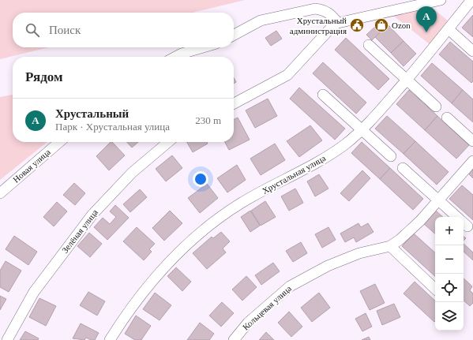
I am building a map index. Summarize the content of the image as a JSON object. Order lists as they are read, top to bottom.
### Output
{
  "streets": {
    "street": [
      "Новая улица",
      "Хрустальная улица",
      "Зелёная улица",
      "Кольцевая улица"
    ]
  },
  "places": {
    "public building": ["Хрустальный администрация"],
    "shop": ["Ozon"]
  },
  "page": {
    "pins": "A",
    "search": "Поиск",
    "heading": "Рядом",
    "list": [
      {
        "mark": "A",
        "name": "Хрустальный",
        "note": "Парк · Хрустальная улица",
        "value": "230 m"
      }
    ],
    "map_buttons": ["+", "−"]
  }
}
